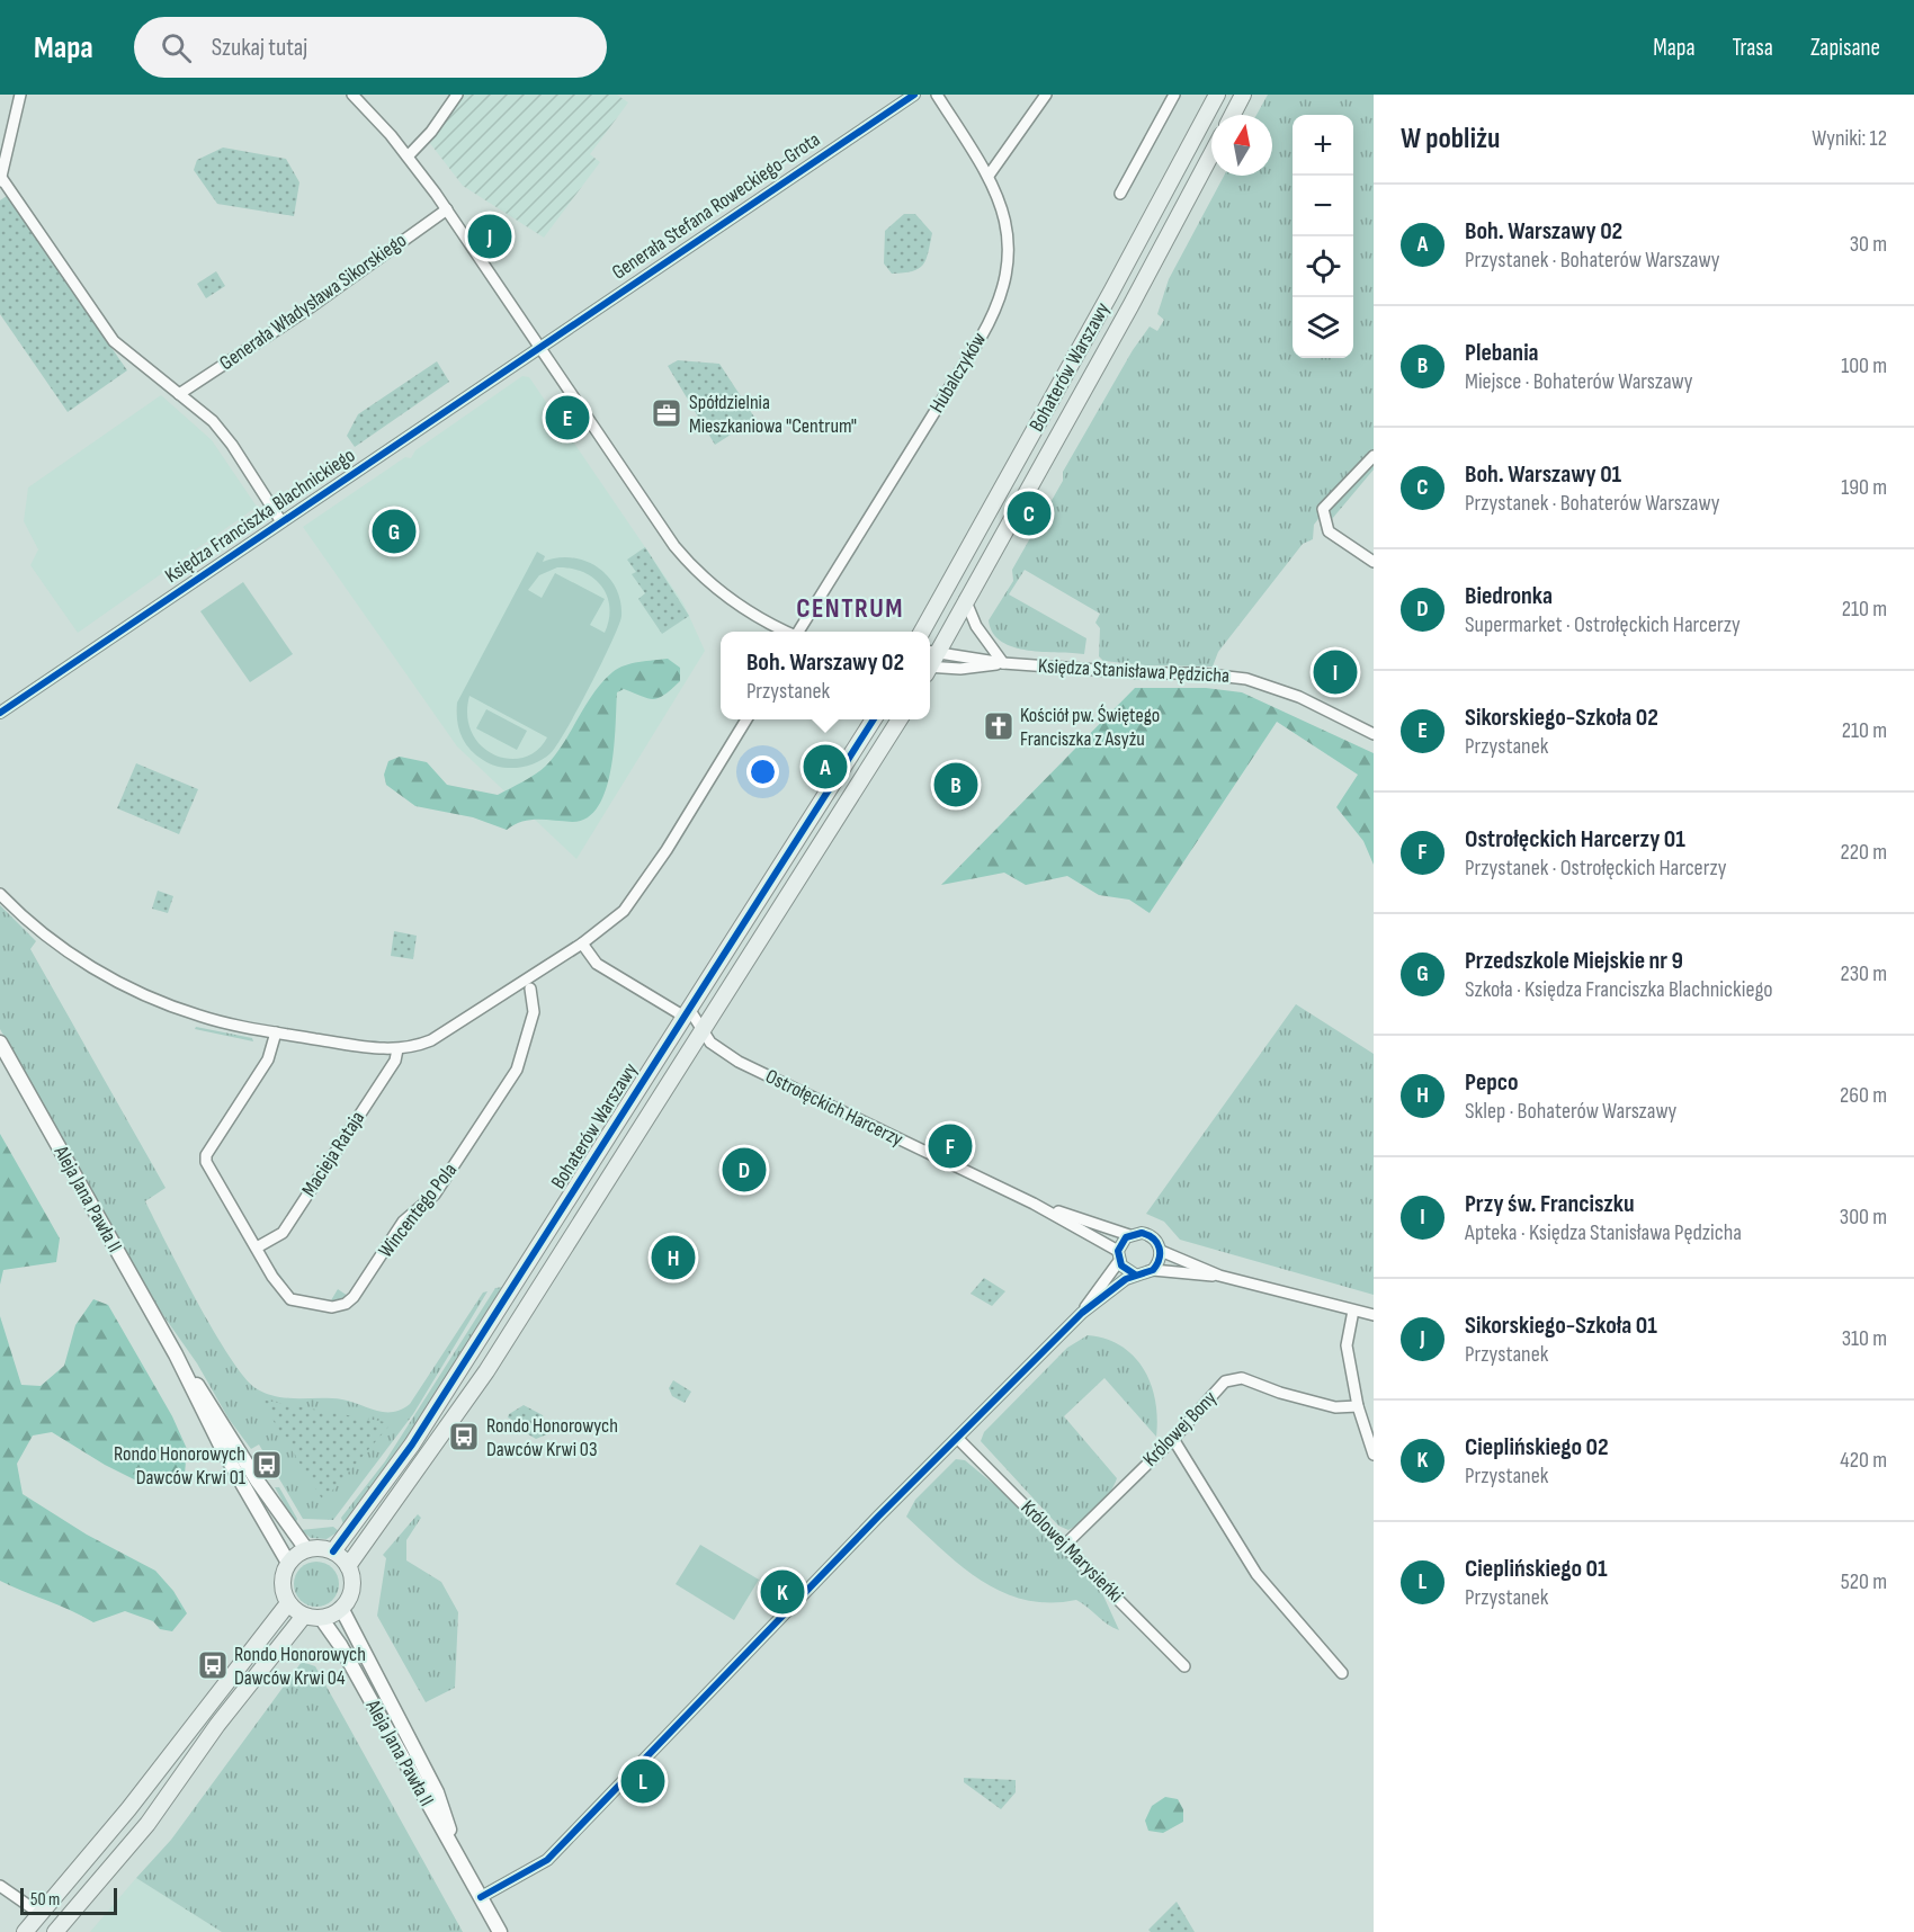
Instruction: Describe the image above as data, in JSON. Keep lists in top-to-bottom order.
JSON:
{
  "streets": {
    "main road": ["Bohaterów Warszawy"],
    "street": [
      "Generała Stefana Roweckiego-Grota",
      "Generała Władysława Sikorskiego",
      "Hubalczyków",
      "Księdza Franciszka Blachnickiego",
      "Księdza Stanisława Pędzicha",
      "Ostrołęckich Harcerzy",
      "Macieja Rataja",
      "Aleja Jana Pawła II",
      "Wincentego Pola",
      "Królowej Bony",
      "Królowej Marysieńki"
    ]
  },
  "crossings": [
    ["Generała Stefana Roweckiego-Grota", "Księdza Franciszka Blachnickiego"],
    ["Bohaterów Warszawy", "Księdza Stanisława Pędzicha"],
    ["Bohaterów Warszawy", "Ostrołęckich Harcerzy"],
    ["Bohaterów Warszawy", "Aleja Jana Pawła II"],
    ["Macieja Rataja", "Wincentego Pola"],
    ["Królowej Bony", "Królowej Marysieńki"]
  ],
  "districts": ["CENTRUM"],
  "places": {
    "office": ["Spółdzielnia Mieszkaniowa \"Centrum\""],
    "church": ["Kościół pw. Świętego Franciszka z Asyżu"],
    "bus stop": ["Rondo Honorowych Dawców Krwi 03", "Rondo Honorowych Dawców Krwi 01", "Rondo Honorowych Dawców Krwi 04"]
  },
  "scale_bar": "50 m",
  "north": "top",
  "page": {
    "header": "Mapa",
    "search": "Szukaj tutaj",
    "nav": ["Mapa", "Trasa", "Zapisane"],
    "heading": ["W pobliżu", "Wyniki: 12"],
    "map_buttons": ["+", "−"],
    "list": [
      {
        "mark": "A",
        "name": "Boh. Warszawy 02",
        "note": "Przystanek · Bohaterów Warszawy",
        "value": "30 m"
      },
      {
        "mark": "B",
        "name": "Plebania",
        "note": "Miejsce · Bohaterów Warszawy",
        "value": "100 m"
      },
      {
        "mark": "C",
        "name": "Boh. Warszawy 01",
        "note": "Przystanek · Bohaterów Warszawy",
        "value": "190 m"
      },
      {
        "mark": "D",
        "name": "Biedronka",
        "note": "Supermarket · Ostrołęckich Harcerzy",
        "value": "210 m"
      },
      {
        "mark": "E",
        "name": "Sikorskiego-Szkoła 02",
        "note": "Przystanek",
        "value": "210 m"
      },
      {
        "mark": "F",
        "name": "Ostrołęckich Harcerzy 01",
        "note": "Przystanek · Ostrołęckich Harcerzy",
        "value": "220 m"
      },
      {
        "mark": "G",
        "name": "Przedszkole Miejskie nr 9",
        "note": "Szkoła · Księdza Franciszka Blachnickiego",
        "value": "230 m"
      },
      {
        "mark": "H",
        "name": "Pepco",
        "note": "Sklep · Bohaterów Warszawy",
        "value": "260 m"
      },
      {
        "mark": "I",
        "name": "Przy św. Franciszku",
        "note": "Apteka · Księdza Stanisława Pędzicha",
        "value": "300 m"
      },
      {
        "mark": "J",
        "name": "Sikorskiego-Szkoła 01",
        "note": "Przystanek",
        "value": "310 m"
      },
      {
        "mark": "K",
        "name": "Cieplińskiego 02",
        "note": "Przystanek",
        "value": "420 m"
      },
      {
        "mark": "L",
        "name": "Cieplińskiego 01",
        "note": "Przystanek",
        "value": "520 m"
      }
    ],
    "pins": [
      "J",
      "E",
      "C",
      "G",
      "I",
      "A",
      "B",
      "F",
      "D",
      "H",
      "K",
      "L"
    ],
    "popup": ["Boh. Warszawy 02", "Przystanek"],
    "scale": "50 m"
  }
}
